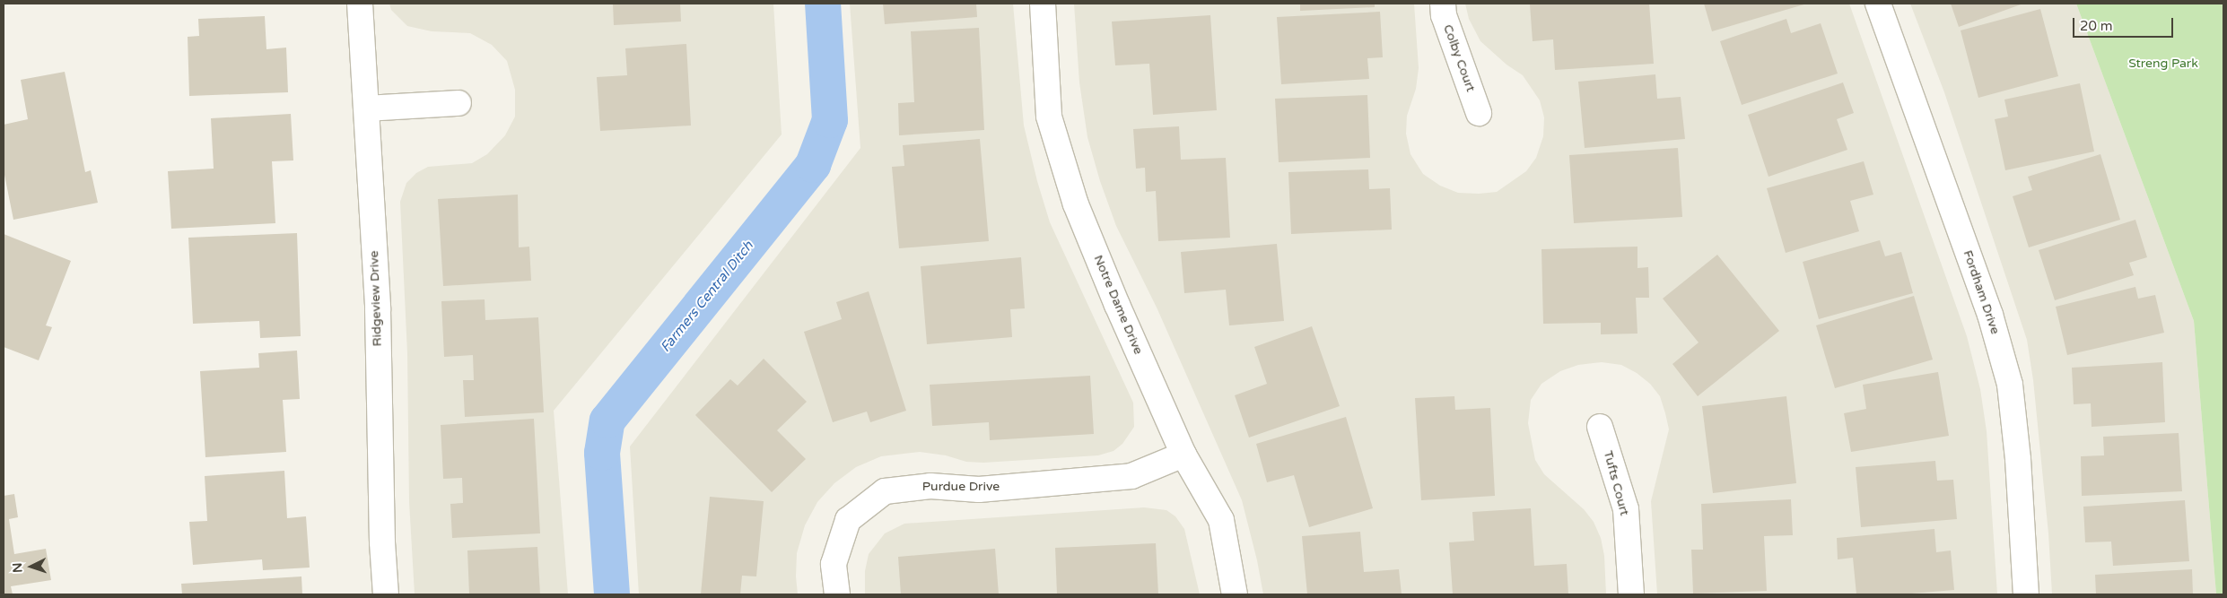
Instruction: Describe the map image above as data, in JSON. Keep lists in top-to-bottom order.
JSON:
{
  "streets": {
    "street": [
      "Colby Court",
      "Fordham Drive",
      "Ridgeview Drive",
      "Notre Dame Drive",
      "Tufts Court",
      "Purdue Drive"
    ]
  },
  "crossings": [
    ["Notre Dame Drive", "Purdue Drive"]
  ],
  "water": ["Farmers Central Ditch"],
  "parks": ["Streng Park"],
  "scale_bar": "20 m",
  "north": "left"
}
